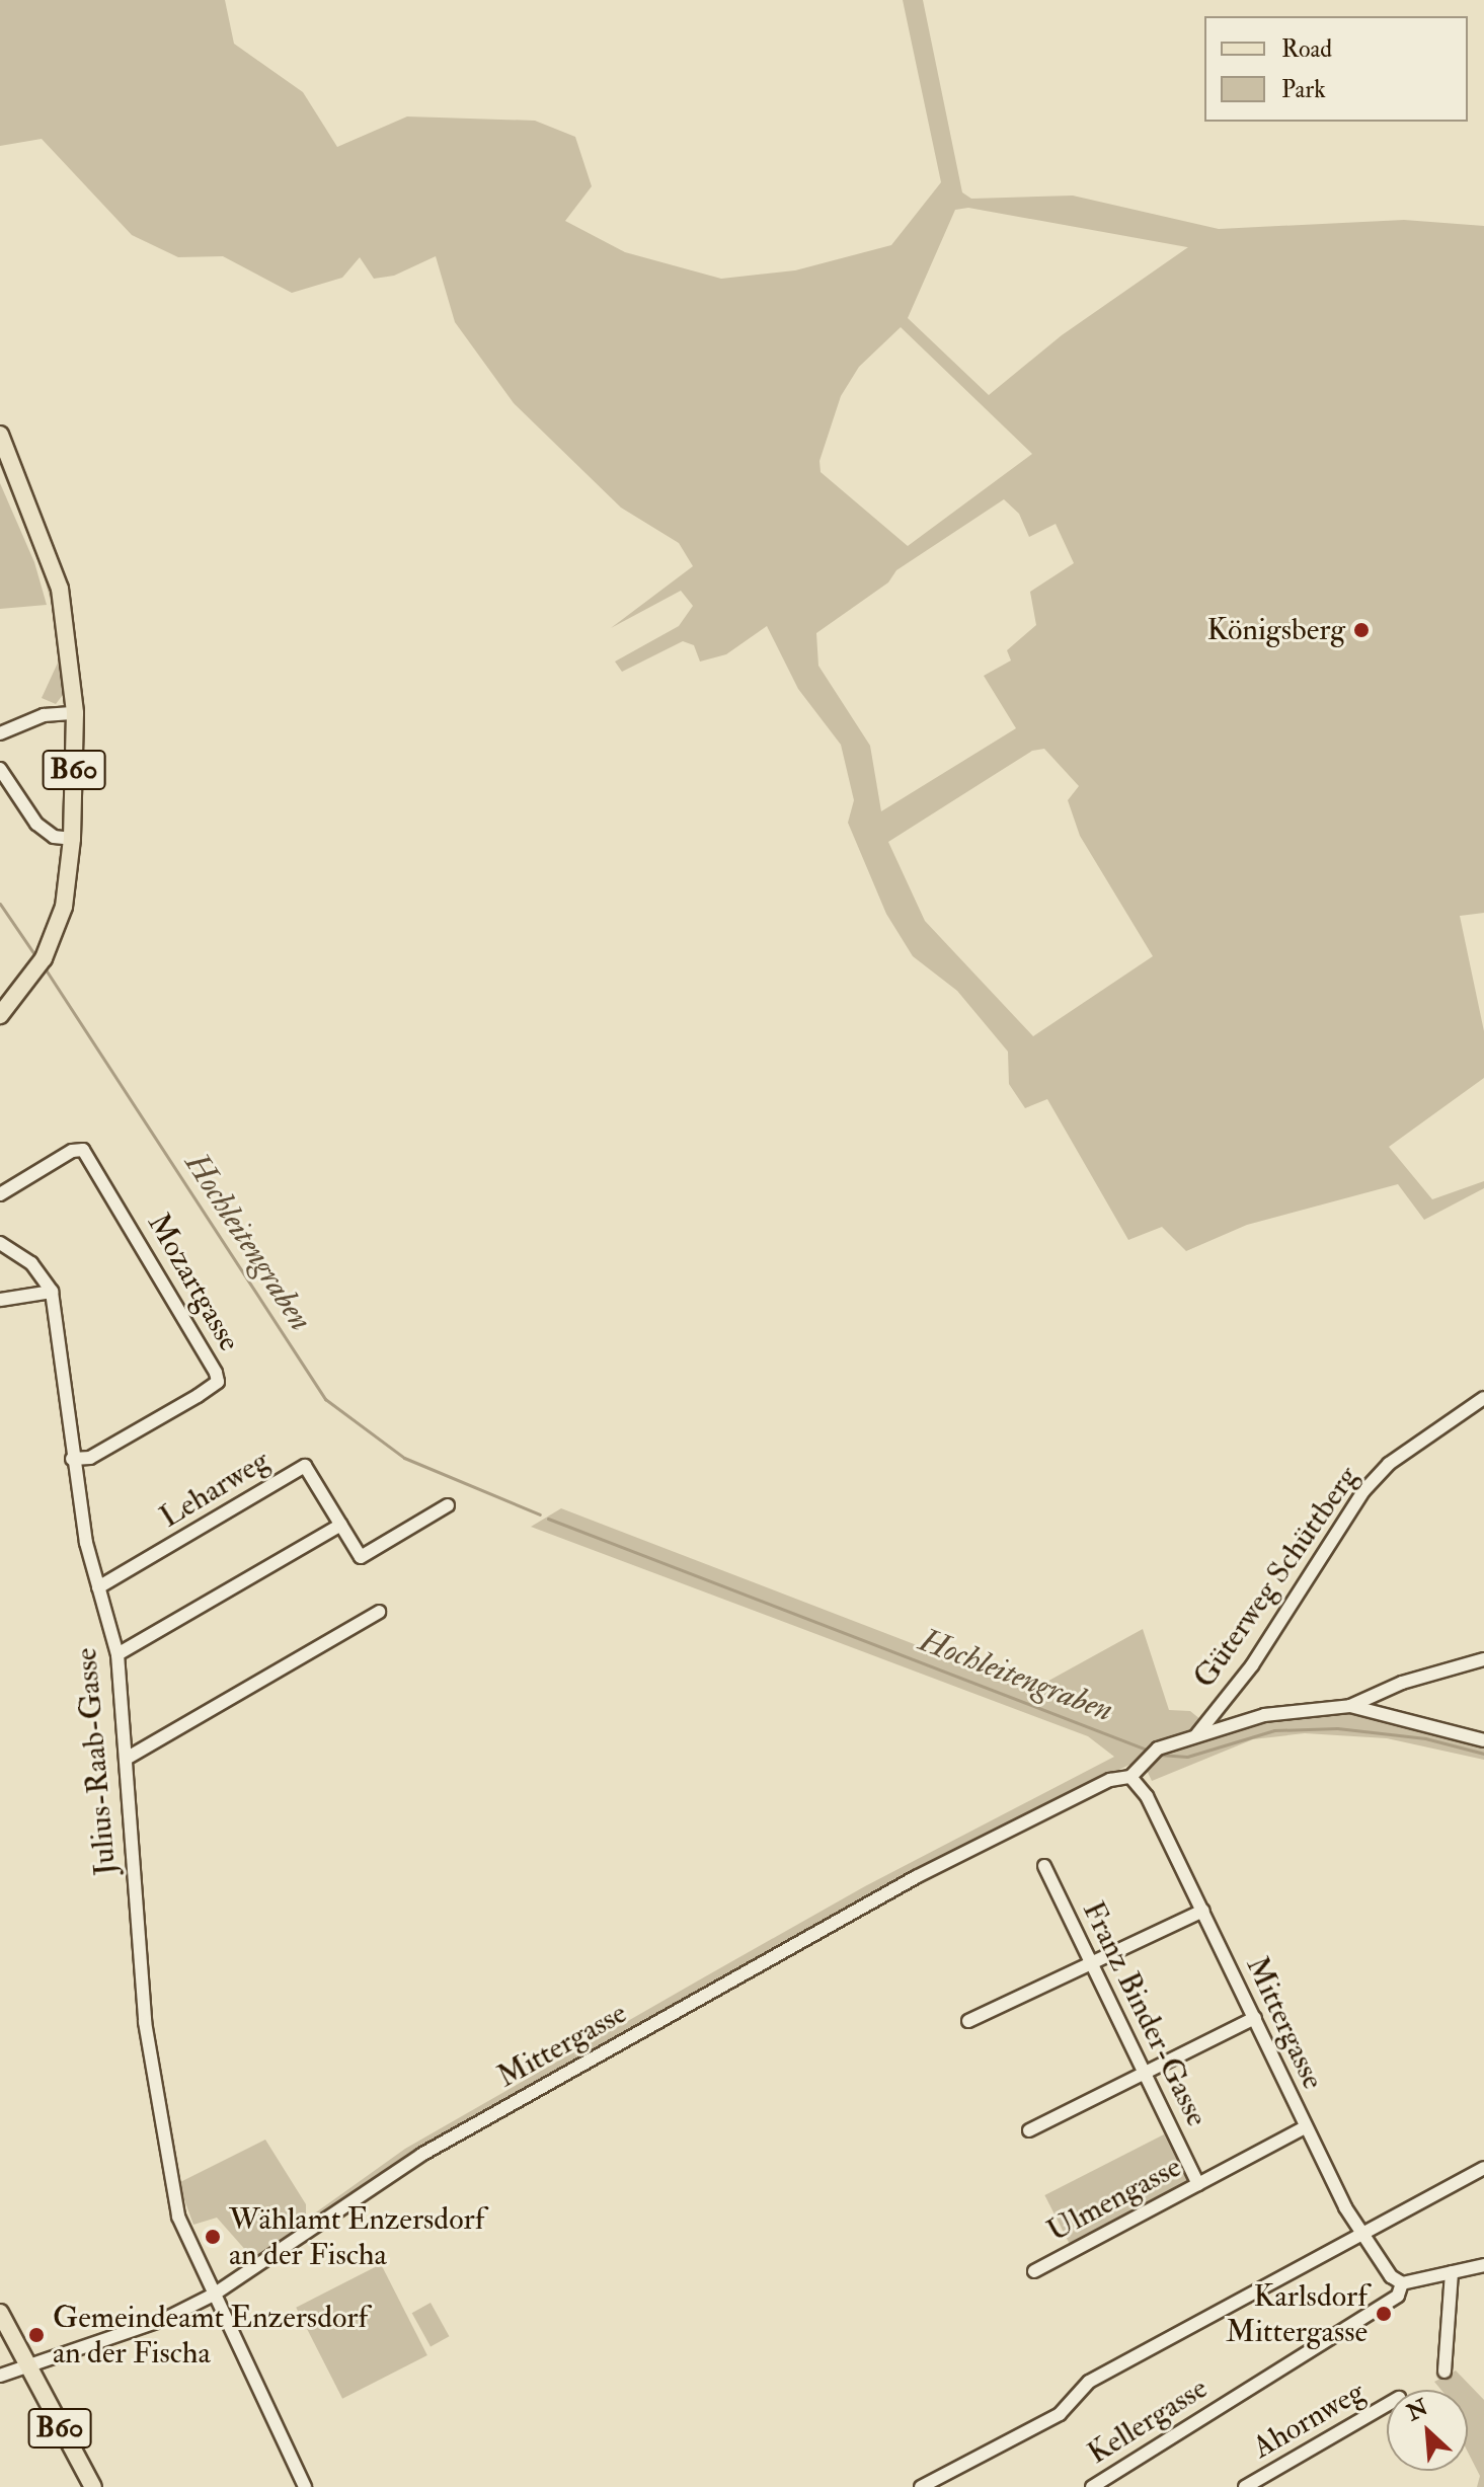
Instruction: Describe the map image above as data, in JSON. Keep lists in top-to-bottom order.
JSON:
{
  "streets": {
    "main road": ["B60"],
    "street": [
      "Mozartgasse",
      "Leharweg",
      "Güterweg Schüttberg",
      "Julius-Raab-Gasse",
      "Franz Binder-Gasse",
      "Mittergasse",
      "Ulmengasse",
      "Ahornweg",
      "Kellergasse"
    ]
  },
  "crossings": [
    ["B60", "Mittergasse"],
    ["Mozartgasse", "Julius-Raab-Gasse"],
    ["Leharweg", "Julius-Raab-Gasse"],
    ["Julius-Raab-Gasse", "Mittergasse"],
    ["Franz Binder-Gasse", "Ulmengasse"],
    ["Mittergasse", "Ulmengasse"],
    ["Mittergasse", "Kellergasse"]
  ],
  "water": ["Hochleitengraben"],
  "places": [
    "Königsberg",
    "Wählamt Enzersdorf an der Fischa",
    "Karlsdorf Mittergasse",
    "Gemeindeamt Enzersdorf an der Fischa"
  ],
  "legend": ["Road", "Park"],
  "north": "top left"
}
